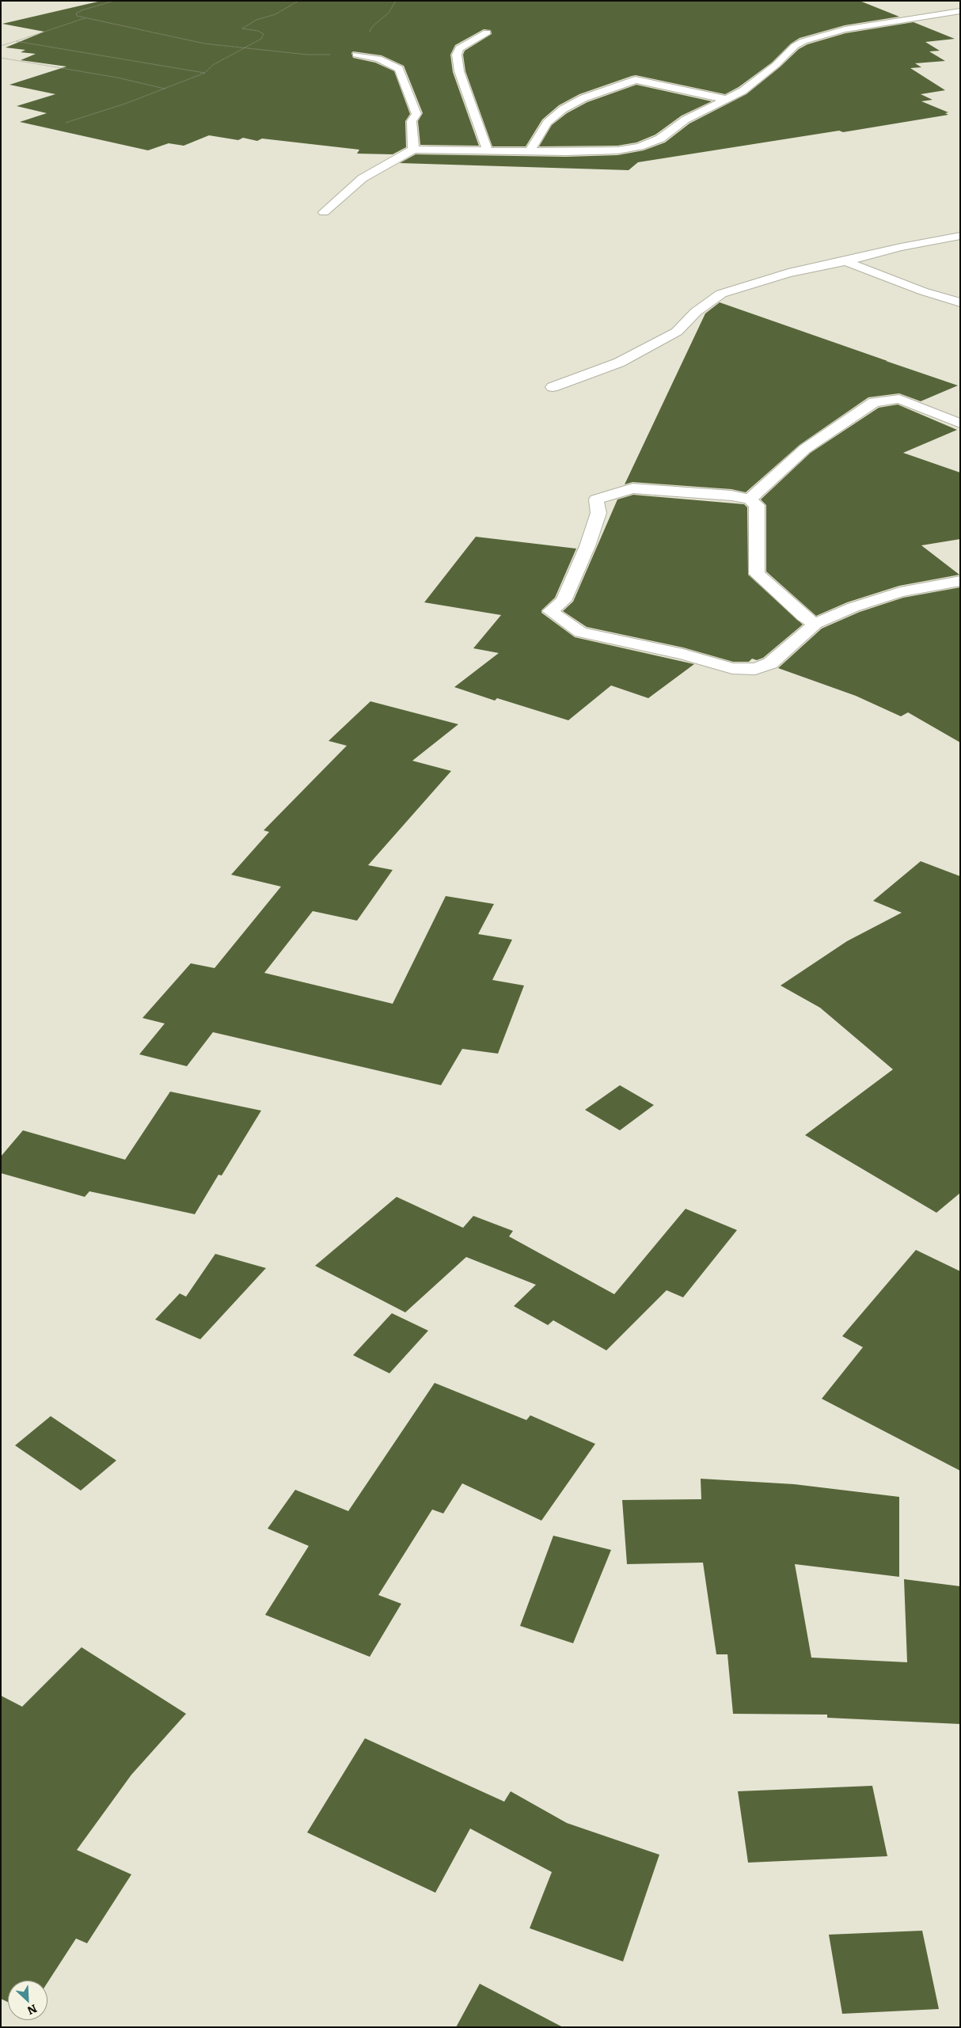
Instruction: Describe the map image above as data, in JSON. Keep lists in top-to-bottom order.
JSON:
{
  "north": "bottom right"
}
